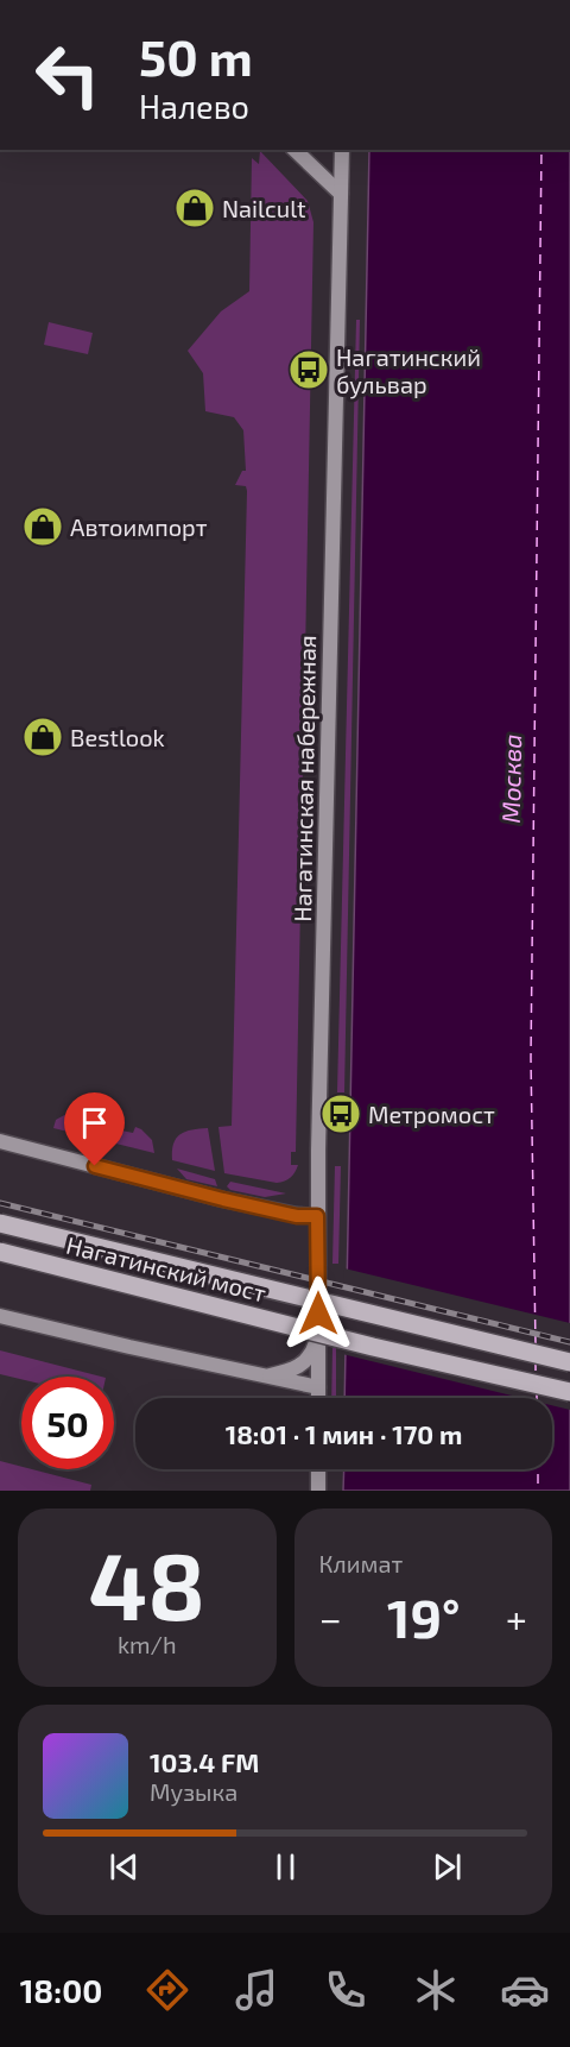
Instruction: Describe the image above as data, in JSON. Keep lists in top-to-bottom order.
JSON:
{
  "streets": {
    "main road": ["Нагатинская набережная", "Нагатинский мост"]
  },
  "water": ["Москва"],
  "places": {
    "shop": ["Nailcult", "Автоимпорт", "Bestlook"],
    "bus stop": ["Нагатинский бульвар", "Метромост"]
  },
  "page": {
    "turn": ["50 m", "Налево"],
    "limit": "50",
    "trip": "18:01 · 1 мин · 170 m",
    "tile": [
      ["48", "km/h"],
      "Климат"
    ],
    "heat": ["−", "19°", "+"],
    "song": ["103.4 FM", "Музыка"],
    "tabs": "18:00"
  }
}
